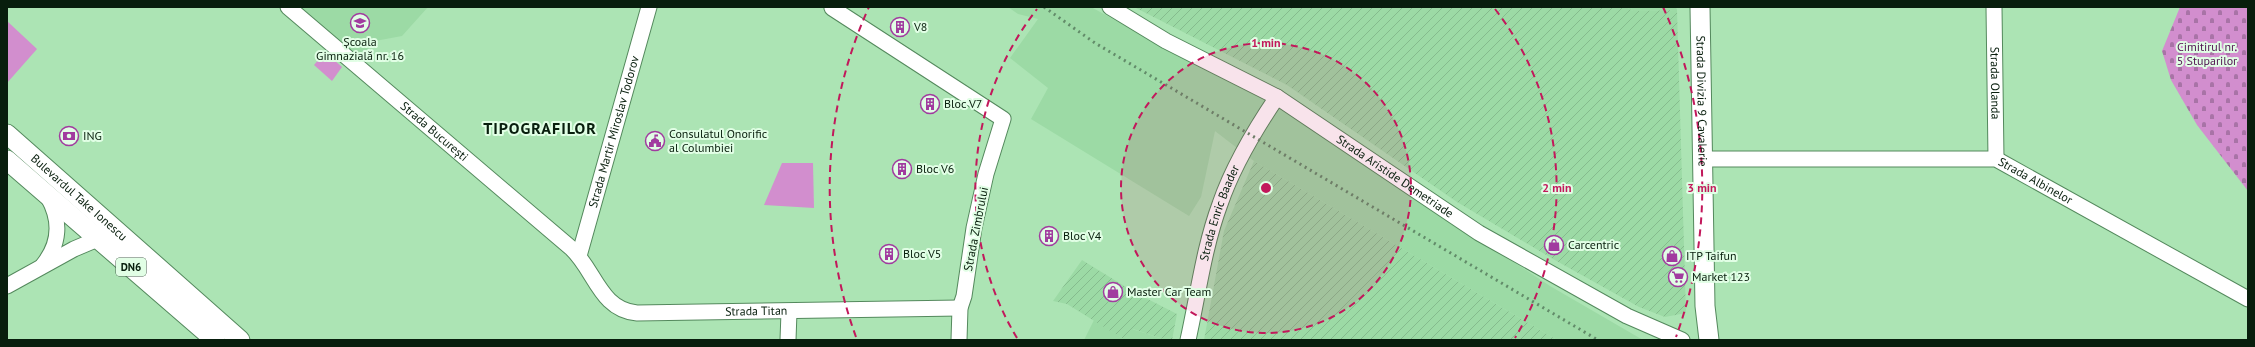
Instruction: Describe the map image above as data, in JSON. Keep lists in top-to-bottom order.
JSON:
{
  "streets": {
    "main road": ["Strada Divizia 9 Cavalerie", "Bulevardul Take Ionescu", "DN6"],
    "street": [
      "Strada Olanda",
      "Strada București",
      "Strada Martir Miroslav Todorov",
      "Strada Aristide Demetriade",
      "Strada Albinelor",
      "Strada Enric Baader",
      "Strada Zimbrului",
      "Strada Titan"
    ]
  },
  "crossings": [
    ["Strada Olanda", "Strada Albinelor"],
    ["Strada Divizia 9 Cavalerie", "Strada Albinelor"],
    ["Strada București", "Strada Martir Miroslav Todorov"],
    ["Strada București", "Strada Titan"],
    ["Strada Martir Miroslav Todorov", "Strada Titan"],
    ["Strada Aristide Demetriade", "Strada Enric Baader"],
    ["Strada Zimbrului", "Strada Titan"]
  ],
  "districts": ["TIPOGRAFILOR"],
  "parks": ["Cimitirul nr. 5 Stuparilor"],
  "places": {
    "school or university": ["Școala Gimnazială nr. 16"],
    "building": [
      "V8",
      "Bloc V7",
      "Bloc V6",
      "Bloc V4",
      "Bloc V5"
    ],
    "bank": ["ING"],
    "public building": ["Consulatul Onorific al Columbiei"],
    "shop": ["Carcentric", "ITP Taifun", "Master Car Team"],
    "supermarket": ["Market 123"]
  },
  "rings": ["1 min", "2 min", "3 min"]
}
